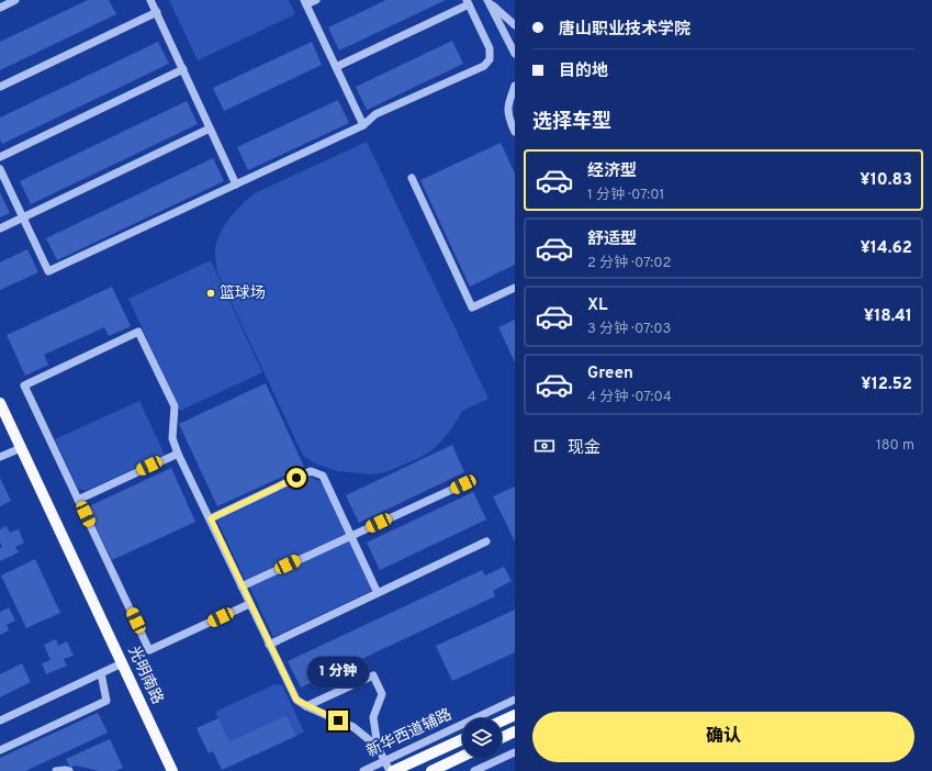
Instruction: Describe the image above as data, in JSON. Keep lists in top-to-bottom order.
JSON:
{
  "streets": {
    "main road": ["光明南路"],
    "street": ["新华西道辅路"]
  },
  "places": ["篮球场"],
  "page": {
    "banner": ["唐山职业技术学院", "目的地"],
    "heading": "选择车型",
    "list": [
      {
        "name": "经济型",
        "note": "1 分钟 · 07:01",
        "value": "¥10.83"
      },
      {
        "name": "舒适型",
        "note": "2 分钟 · 07:02",
        "value": "¥14.62"
      },
      {
        "name": "XL",
        "note": "3 分钟 · 07:03",
        "value": "¥18.41"
      },
      {
        "name": "Green",
        "note": "4 分钟 · 07:04",
        "value": "¥12.52"
      }
    ],
    "pay": ["现金", "180 m"],
    "bubble": "1 分钟",
    "buttons": "确认"
  }
}
